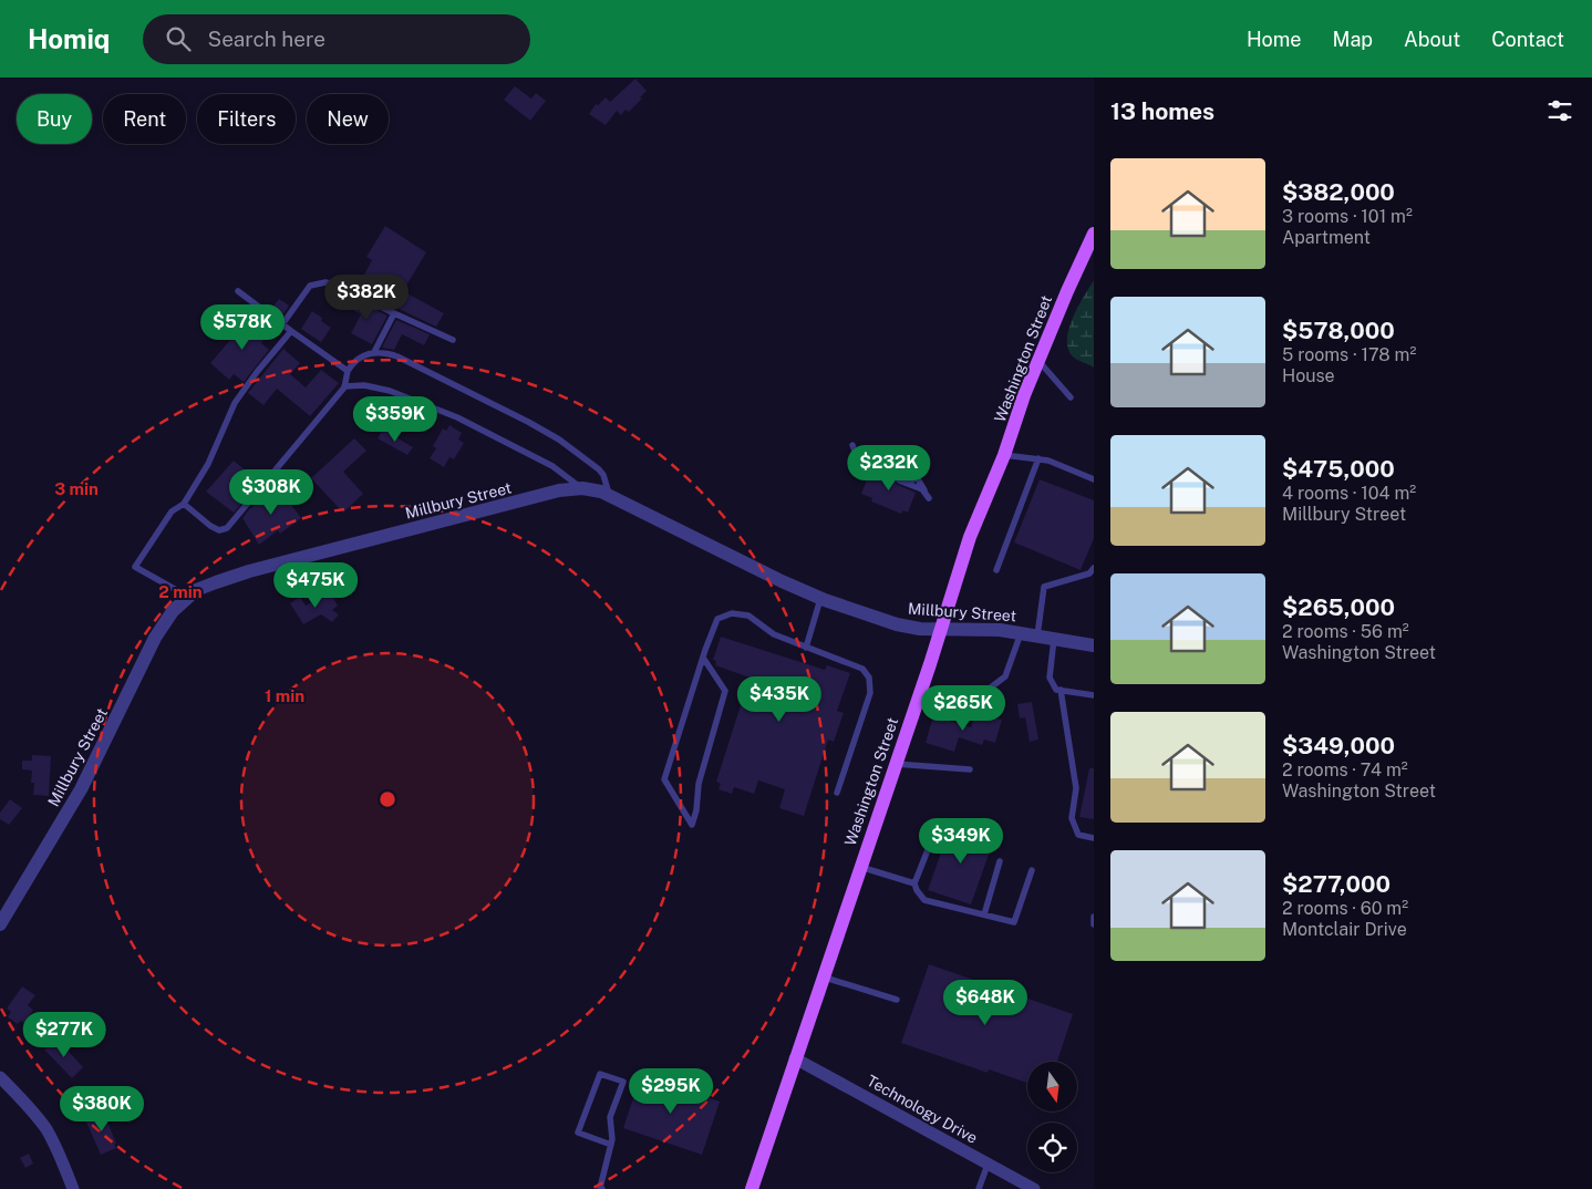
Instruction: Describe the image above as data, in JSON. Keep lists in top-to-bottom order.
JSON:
{
  "streets": {
    "main road": ["Washington Street"],
    "street": ["Millbury Street", "Technology Drive"]
  },
  "crossings": [
    ["Washington Street", "Millbury Street"],
    ["Washington Street", "Technology Drive"]
  ],
  "north": "bottom",
  "page": {
    "header": "Homiq",
    "search": "Search here",
    "nav": [
      "Home",
      "Map",
      "About",
      "Contact"
    ],
    "heading": "13 homes",
    "chip": [
      "Buy",
      "Rent",
      "Filters",
      "New"
    ],
    "list": [
      {
        "name": "$382,000",
        "note": "3 rooms · 101 m² · Apartment"
      },
      {
        "name": "$578,000",
        "note": "5 rooms · 178 m² · House"
      },
      {
        "name": "$475,000",
        "note": "4 rooms · 104 m² · Millbury Street"
      },
      {
        "name": "$265,000",
        "note": "2 rooms · 56 m² · Washington Street"
      },
      {
        "name": "$349,000",
        "note": "2 rooms · 74 m² · Washington Street"
      },
      {
        "name": "$277,000",
        "note": "2 rooms · 60 m² · Montclair Drive"
      }
    ],
    "price": [
      "$382K",
      "$578K",
      "$359K",
      "$232K",
      "$308K",
      "$475K",
      "$435K",
      "$265K",
      "$349K",
      "$648K",
      "$277K",
      "$295K",
      "$380K"
    ]
  },
  "rings": ["3 min", "2 min", "1 min"]
}
